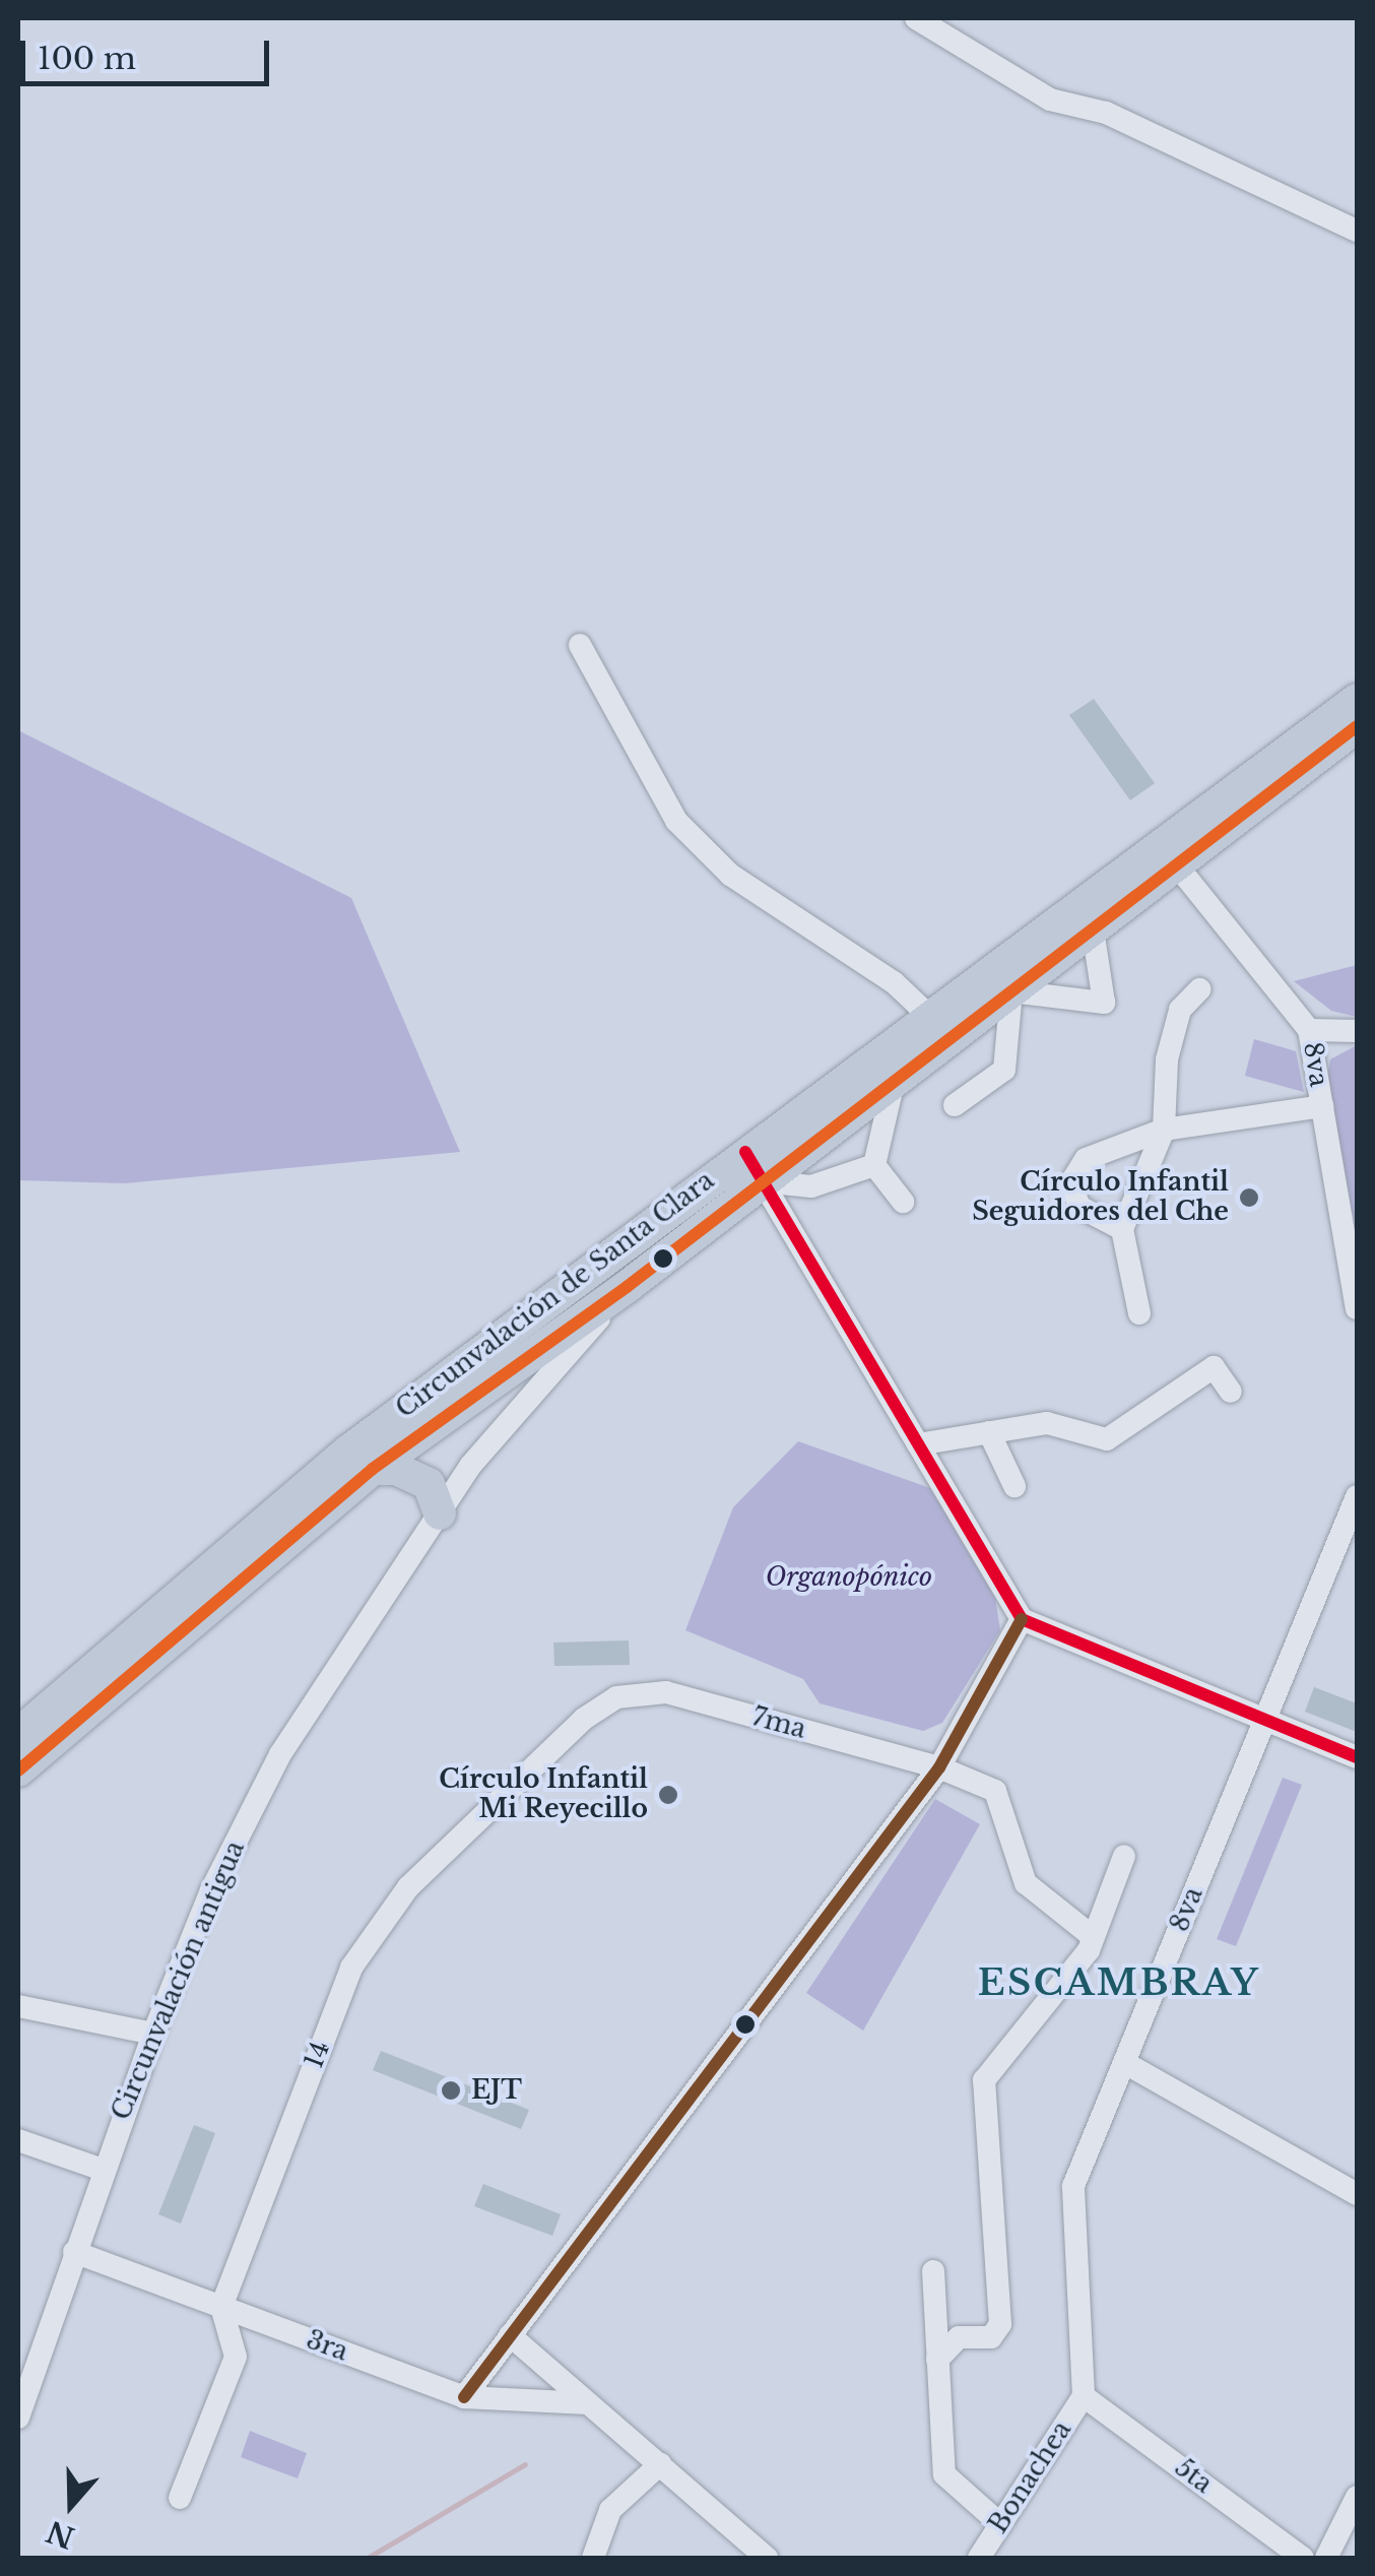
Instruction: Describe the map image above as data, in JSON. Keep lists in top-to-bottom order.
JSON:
{
  "streets": {
    "highway": ["Circunvalación de Santa Clara"],
    "street": [
      "8va",
      "7ma",
      "Circunvalación antigua",
      "14",
      "3ra",
      "5ta",
      "Bonachea"
    ]
  },
  "crossings": [
    ["8va", "Circunvalación de Santa Clara"],
    ["8va", "5ta"],
    ["8va", "Bonachea"],
    ["Circunvalación de Santa Clara", "Circunvalación antigua"],
    ["7ma", "14"],
    ["Circunvalación antigua", "3ra"],
    ["14", "3ra"],
    ["5ta", "Bonachea"]
  ],
  "districts": ["ESCAMBRAY"],
  "parks": ["Organopónico"],
  "places": ["Círculo Infantil Seguidores del Che", "Círculo Infantil Mi Reyecillo", "EJT"],
  "scale_bar": "100 m",
  "north": "bottom"
}
